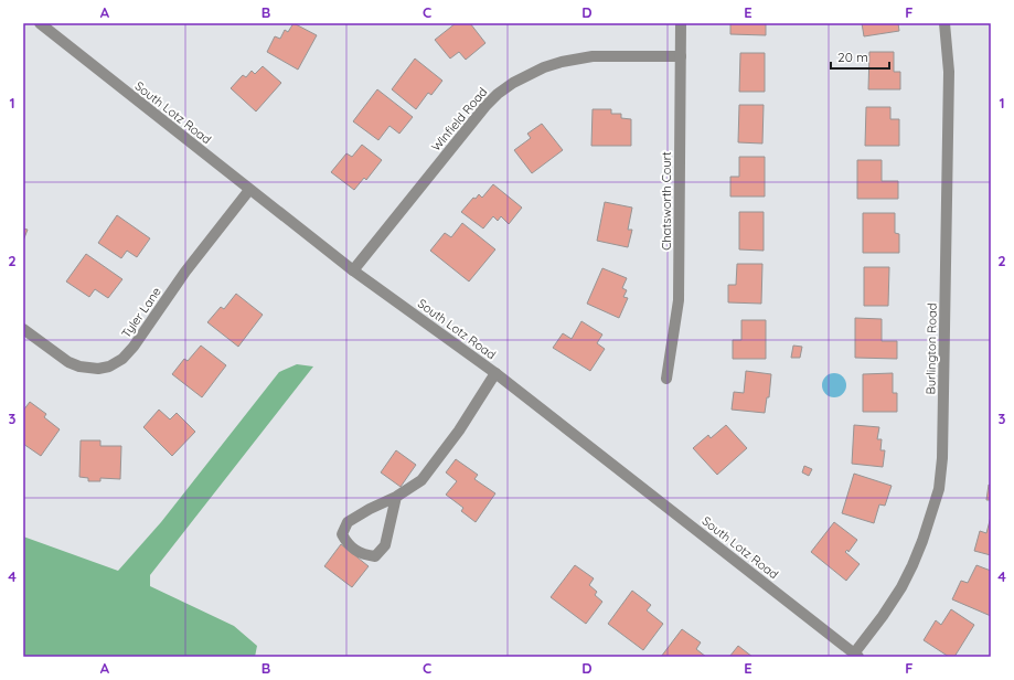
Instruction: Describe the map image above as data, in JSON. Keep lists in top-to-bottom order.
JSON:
{
  "streets": {
    "street": [
      "South Lotz Road",
      "Winfield Road",
      "Chatsworth Court",
      "Tyler Lane",
      "Burlington Road"
    ]
  },
  "crossings": [
    ["South Lotz Road", "Winfield Road"],
    ["South Lotz Road", "Tyler Lane"],
    ["South Lotz Road", "Burlington Road"],
    ["Winfield Road", "Chatsworth Court"]
  ],
  "scale_bar": "20 m",
  "grid": {
    "columns": [
      "A",
      "B",
      "C",
      "D",
      "E",
      "F"
    ],
    "rows": [
      "1",
      "2",
      "3",
      "4"
    ]
  }
}
